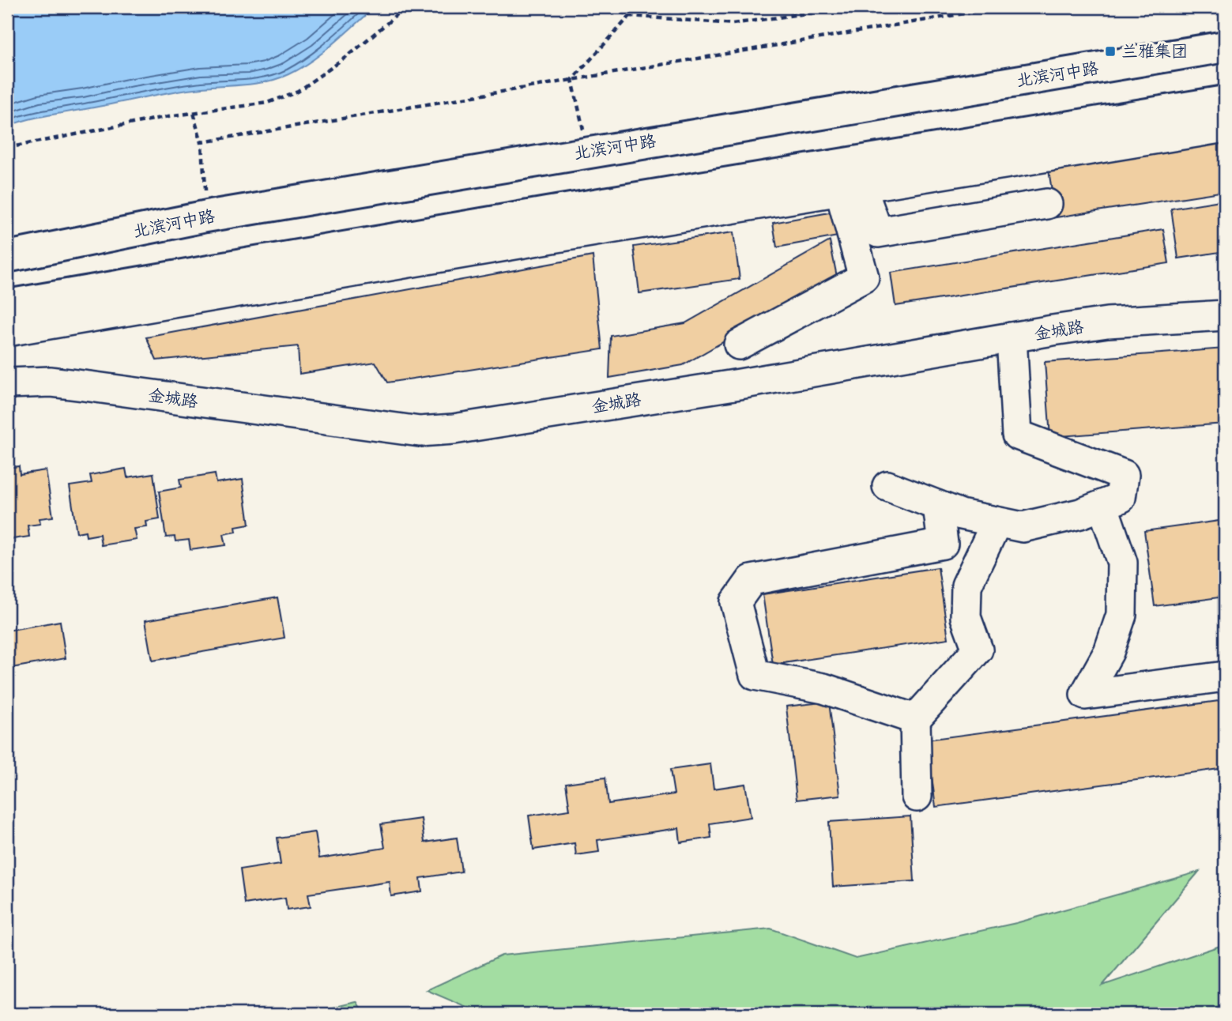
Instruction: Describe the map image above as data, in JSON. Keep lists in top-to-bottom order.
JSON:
{
  "streets": {
    "main road": ["北滨河中路"],
    "street": ["金城路"]
  },
  "places": {
    "transit": ["兰雅集团"]
  }
}
